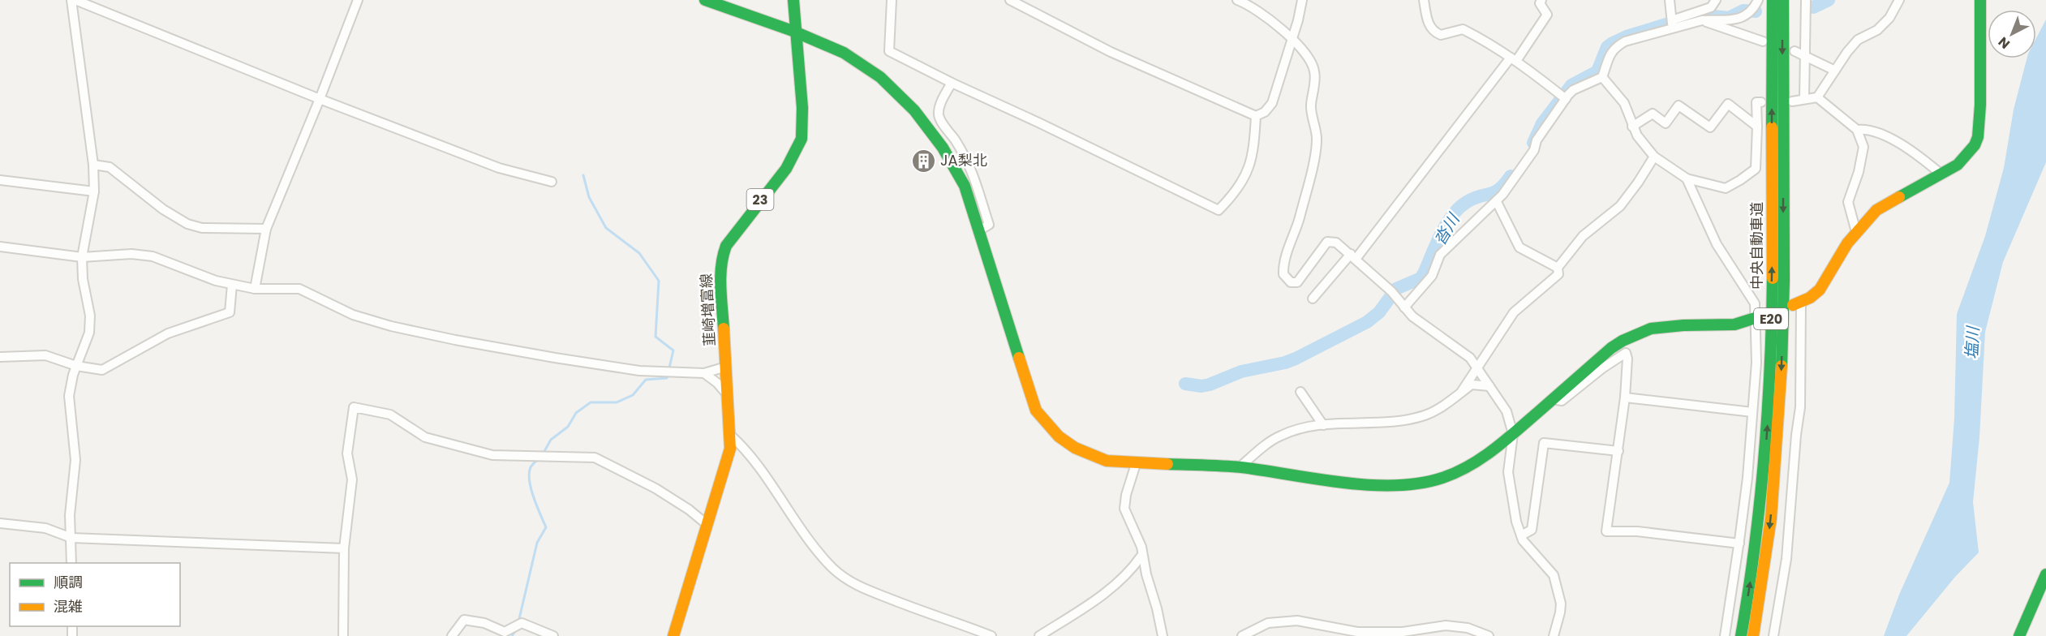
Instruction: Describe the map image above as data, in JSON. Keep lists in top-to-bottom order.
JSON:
{
  "streets": {
    "main road": [
      "23",
      "中央自動車道",
      "韮崎増富線",
      "E20"
    ]
  },
  "water": ["沓川", "塩川"],
  "places": {
    "building": ["JA梨北"]
  },
  "legend": ["順調", "混雑"],
  "north": "bottom left"
}
